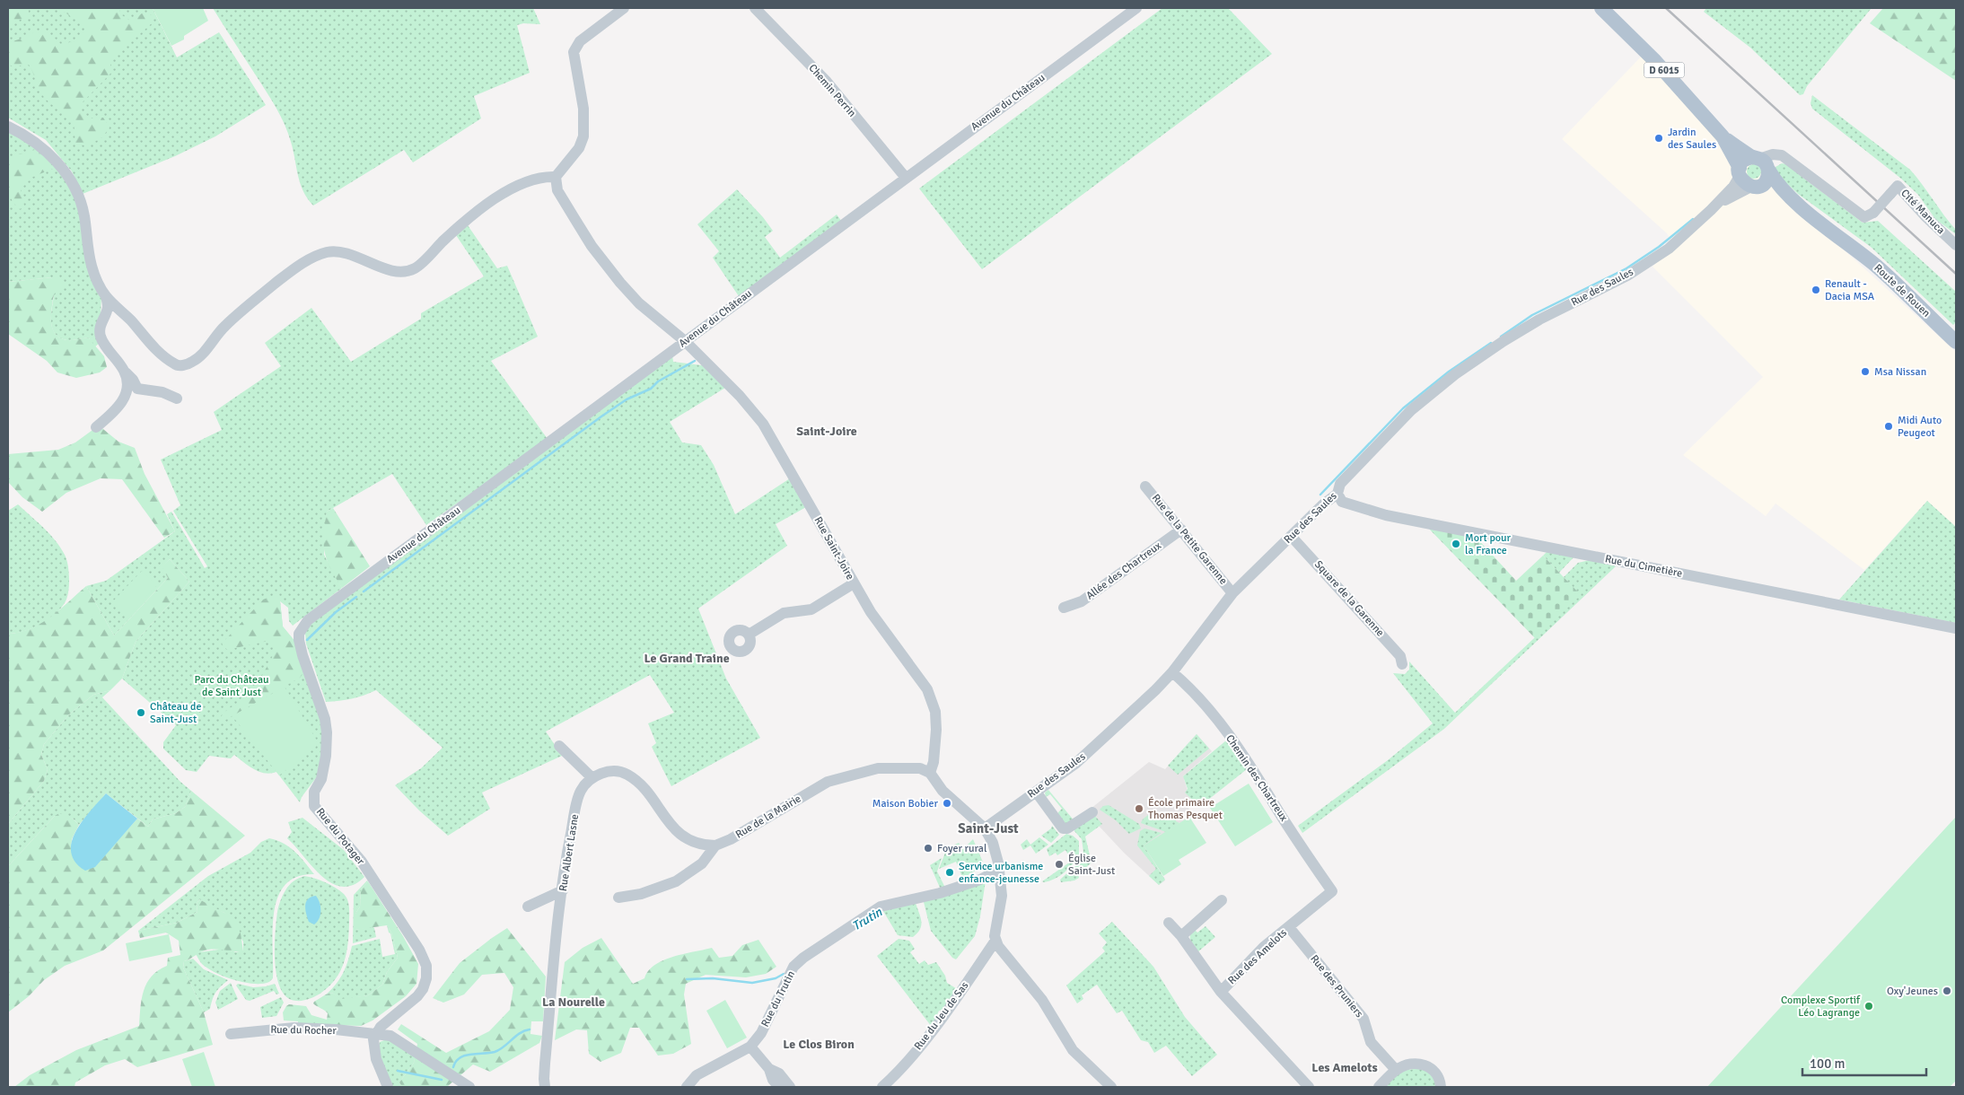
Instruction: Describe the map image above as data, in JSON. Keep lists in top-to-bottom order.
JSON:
{
  "streets": {
    "main road": ["D 6015", "Route de Rouen"],
    "street": [
      "Chemin Perrin",
      "Avenue du Château",
      "Cité Manuca",
      "Rue des Saules",
      "Rue de la Petite Garenne",
      "Rue Saint-Joire",
      "Rue du Cimetière",
      "Allée des Chartreux",
      "Square de la Garenne",
      "Chemin des Chartreux",
      "Rue de la Mairie",
      "Rue du Potager",
      "Rue Albert Lasne",
      "Rue des Amelots",
      "Rue des Pruniers",
      "Rue du Trutin",
      "Rue du Jeu de Sas",
      "Rue du Rocher"
    ]
  },
  "crossings": [
    ["Chemin Perrin", "Avenue du Château"],
    ["Avenue du Château", "Rue Saint-Joire"],
    ["Avenue du Château", "Rue du Potager"],
    ["Cité Manuca", "Rue des Saules"],
    ["Cité Manuca", "Route de Rouen"],
    ["Rue des Saules", "Route de Rouen"],
    ["Rue des Saules", "Rue de la Petite Garenne"],
    ["Rue des Saules", "Rue du Cimetière"],
    ["Rue des Saules", "Square de la Garenne"],
    ["Rue des Saules", "Chemin des Chartreux"],
    ["Rue de la Petite Garenne", "Allée des Chartreux"],
    ["Rue Saint-Joire", "Rue de la Mairie"],
    ["Chemin des Chartreux", "Rue des Amelots"],
    ["Rue du Potager", "Rue du Rocher"],
    ["Rue des Amelots", "Rue des Pruniers"]
  ],
  "districts": [
    "Saint-Joire",
    "Le Grand Traine",
    "Saint-Just",
    "La Nourelle",
    "Le Clos Biron",
    "Les Amelots"
  ],
  "water": ["Trutin"],
  "parks": ["Parc du Château de Saint Just"],
  "places": [
    "Jardin des Saules",
    "Renault - Dacia MSA",
    "Msa Nissan",
    "Midi Auto Peugeot",
    "Mort pour la France",
    "Château de Saint-Just",
    "Maison Bobier",
    "École primaire Thomas Pesquet",
    "Foyer rural",
    "Église Saint-Just",
    "Service urbanisme enfance-jeunesse",
    "Oxy'Jeunes",
    "Complexe Sportif Léo Lagrange"
  ],
  "scale_bar": "100 m"
}
